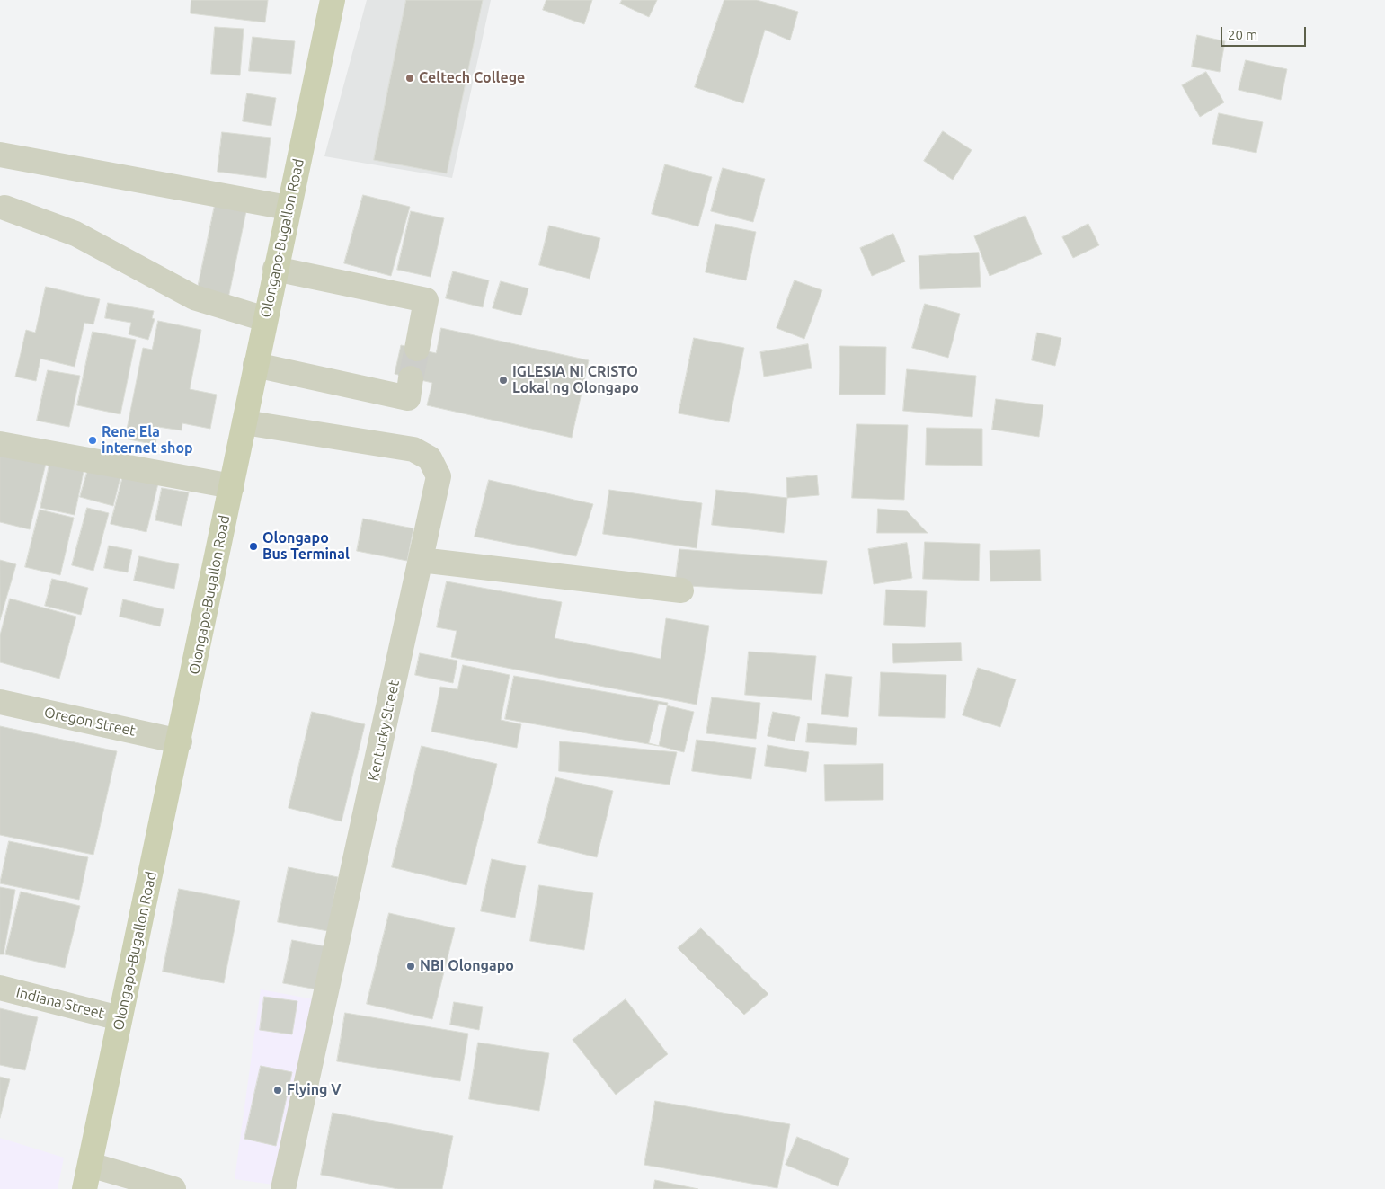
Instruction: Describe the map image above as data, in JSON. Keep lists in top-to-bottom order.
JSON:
{
  "streets": {
    "main road": ["Olongapo-Bugallon Road"],
    "street": ["Oregon Street", "Kentucky Street", "Indiana Street"]
  },
  "crossings": [
    ["Olongapo-Bugallon Road", "Oregon Street"],
    ["Olongapo-Bugallon Road", "Kentucky Street"],
    ["Olongapo-Bugallon Road", "Indiana Street"]
  ],
  "places": [
    "Celtech College",
    "IGLESIA NI CRISTO Lokal ng Olongapo",
    "Rene Ela internet shop",
    "Olongapo Bus Terminal",
    "NBI Olongapo",
    "Flying V"
  ],
  "scale_bar": "20 m"
}
